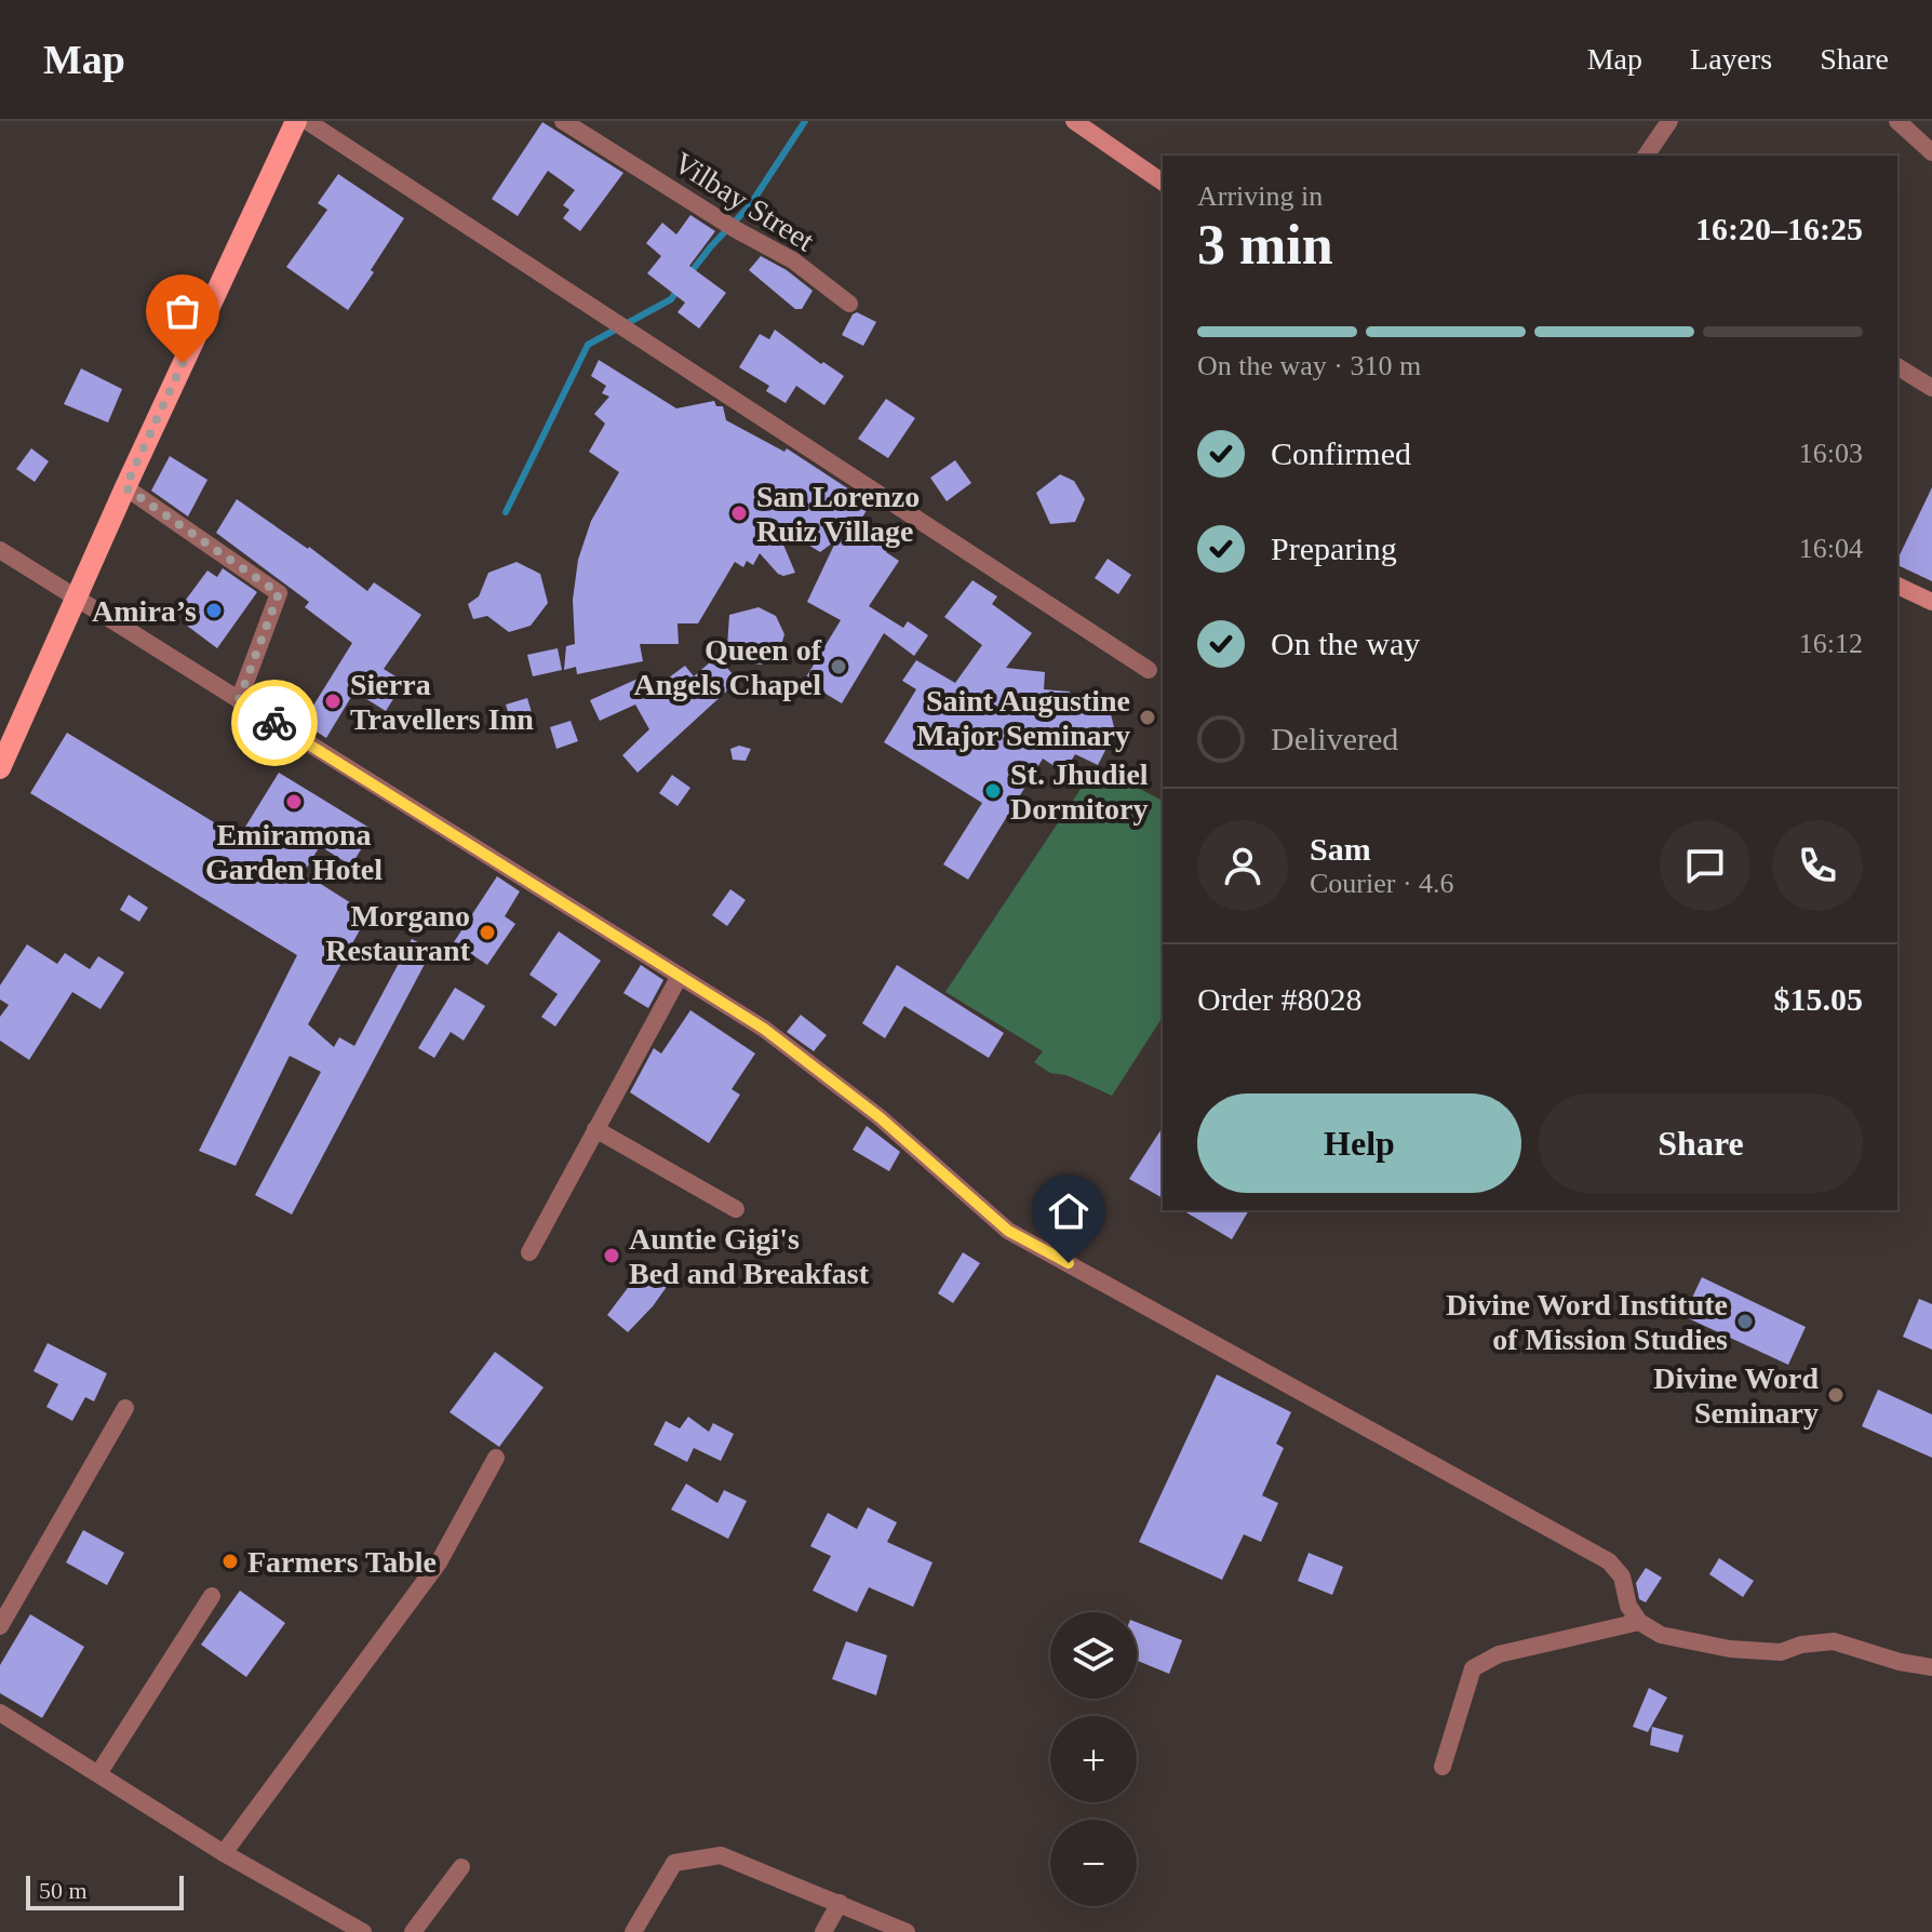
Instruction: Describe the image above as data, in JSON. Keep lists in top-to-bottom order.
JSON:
{
  "streets": {
    "street": ["Vilbay Street"]
  },
  "places": [
    "San Lorenzo Ruiz Village",
    "Amira’s",
    "Queen of Angels Chapel",
    "Sierra Travellers Inn",
    "Saint Augustine Major Seminary",
    "St. Jhudiel Dormitory",
    "Emiramona Garden Hotel",
    "Morgano Restaurant",
    "Auntie Gigi's Bed and Breakfast",
    "Divine Word Institute of Mission Studies",
    "Divine Word Seminary",
    "Farmers Table"
  ],
  "scale_bar": "50 m",
  "page": {
    "header": "Map",
    "nav": ["Map", "Layers", "Share"],
    "heading": ["3 min", "Arriving in", "16:20–16:25"],
    "panel": [
      "Sam",
      "Courier · 4.6",
      "Order #8028",
      "$15.05"
    ],
    "bar": "On the way · 310 m",
    "list": [
      ["Confirmed", "16:03"],
      ["Preparing", "16:04"],
      ["On the way", "16:12"],
      "Delivered"
    ],
    "buttons": ["Help", "Share"],
    "map_buttons": ["+", "−"],
    "scale": "50 m"
  }
}
